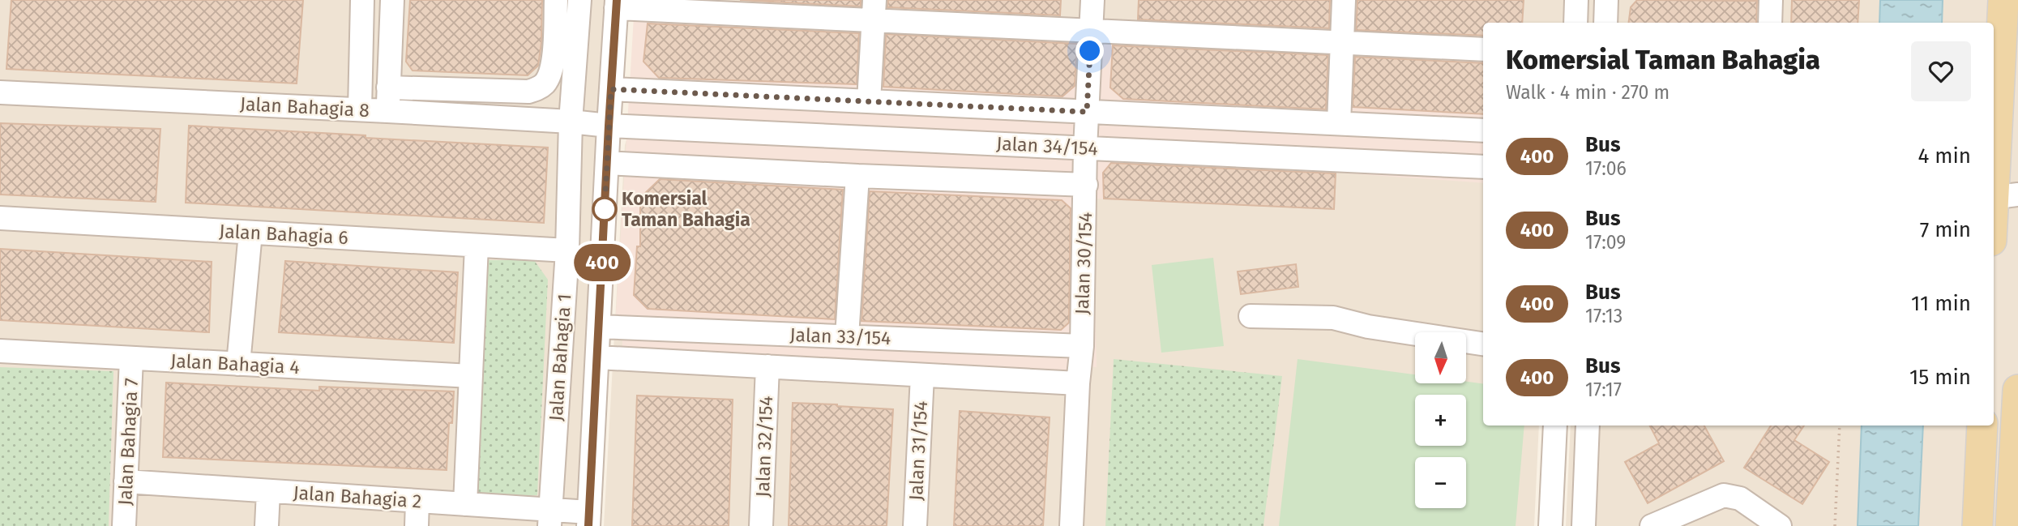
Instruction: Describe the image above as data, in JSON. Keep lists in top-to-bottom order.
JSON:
{
  "streets": {
    "street": [
      "Jalan Bahagia 8",
      "Jalan 34/154",
      "Jalan Bahagia 6",
      "Jalan 30/154",
      "Jalan 33/154",
      "Jalan Bahagia 1",
      "Jalan Bahagia 4",
      "Jalan Bahagia 7",
      "Jalan 32/154",
      "Jalan 31/154",
      "Jalan Bahagia 2"
    ]
  },
  "crossings": [
    ["Jalan Bahagia 8", "Jalan 34/154"],
    ["Jalan Bahagia 8", "Jalan Bahagia 1"],
    ["Jalan 34/154", "Jalan 30/154"],
    ["Jalan Bahagia 6", "Jalan Bahagia 1"],
    ["Jalan 30/154", "Jalan 33/154"],
    ["Jalan 33/154", "Jalan 32/154"],
    ["Jalan 33/154", "Jalan 31/154"],
    ["Jalan Bahagia 1", "Jalan Bahagia 2"],
    ["Jalan Bahagia 4", "Jalan Bahagia 7"],
    ["Jalan Bahagia 7", "Jalan Bahagia 2"]
  ],
  "places": ["Komersial Taman Bahagia"],
  "lines": ["bus line 400"],
  "north": "bottom",
  "page": {
    "on_map": "400",
    "heading": ["Komersial Taman Bahagia", "Walk · 4 min · 270 m"],
    "list": [
      {
        "mark": "400",
        "name": "Bus",
        "note": "17:06",
        "value": "4 min"
      },
      {
        "mark": "400",
        "name": "Bus",
        "note": "17:09",
        "value": "7 min"
      },
      {
        "mark": "400",
        "name": "Bus",
        "note": "17:13",
        "value": "11 min"
      },
      {
        "mark": "400",
        "name": "Bus",
        "note": "17:17",
        "value": "15 min"
      }
    ],
    "map_buttons": ["+", "−"]
  }
}
